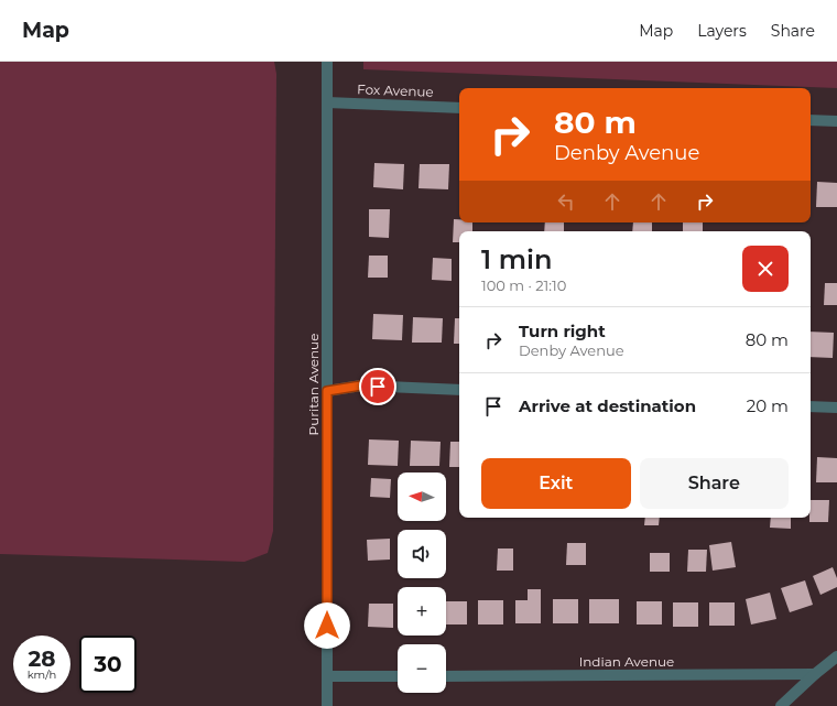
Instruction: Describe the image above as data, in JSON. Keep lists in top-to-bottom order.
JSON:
{
  "streets": {
    "street": ["Fox Avenue", "Puritan Avenue", "Indian Avenue"]
  },
  "crossings": [
    ["Fox Avenue", "Puritan Avenue"]
  ],
  "north": "left",
  "page": {
    "header": "Map",
    "nav": ["Map", "Layers", "Share"],
    "turn": ["80 m", "Denby Avenue"],
    "heading": ["1 min", "100 m · 21:10"],
    "list": [
      {
        "name": "Turn right",
        "note": "Denby Avenue",
        "value": "80 m"
      },
      {
        "name": "Arrive at destination",
        "value": "20 m"
      }
    ],
    "buttons": ["Exit", "Share"],
    "map_buttons": ["+", "−"],
    "speed": "28 km/h",
    "limit": "30"
  }
}
